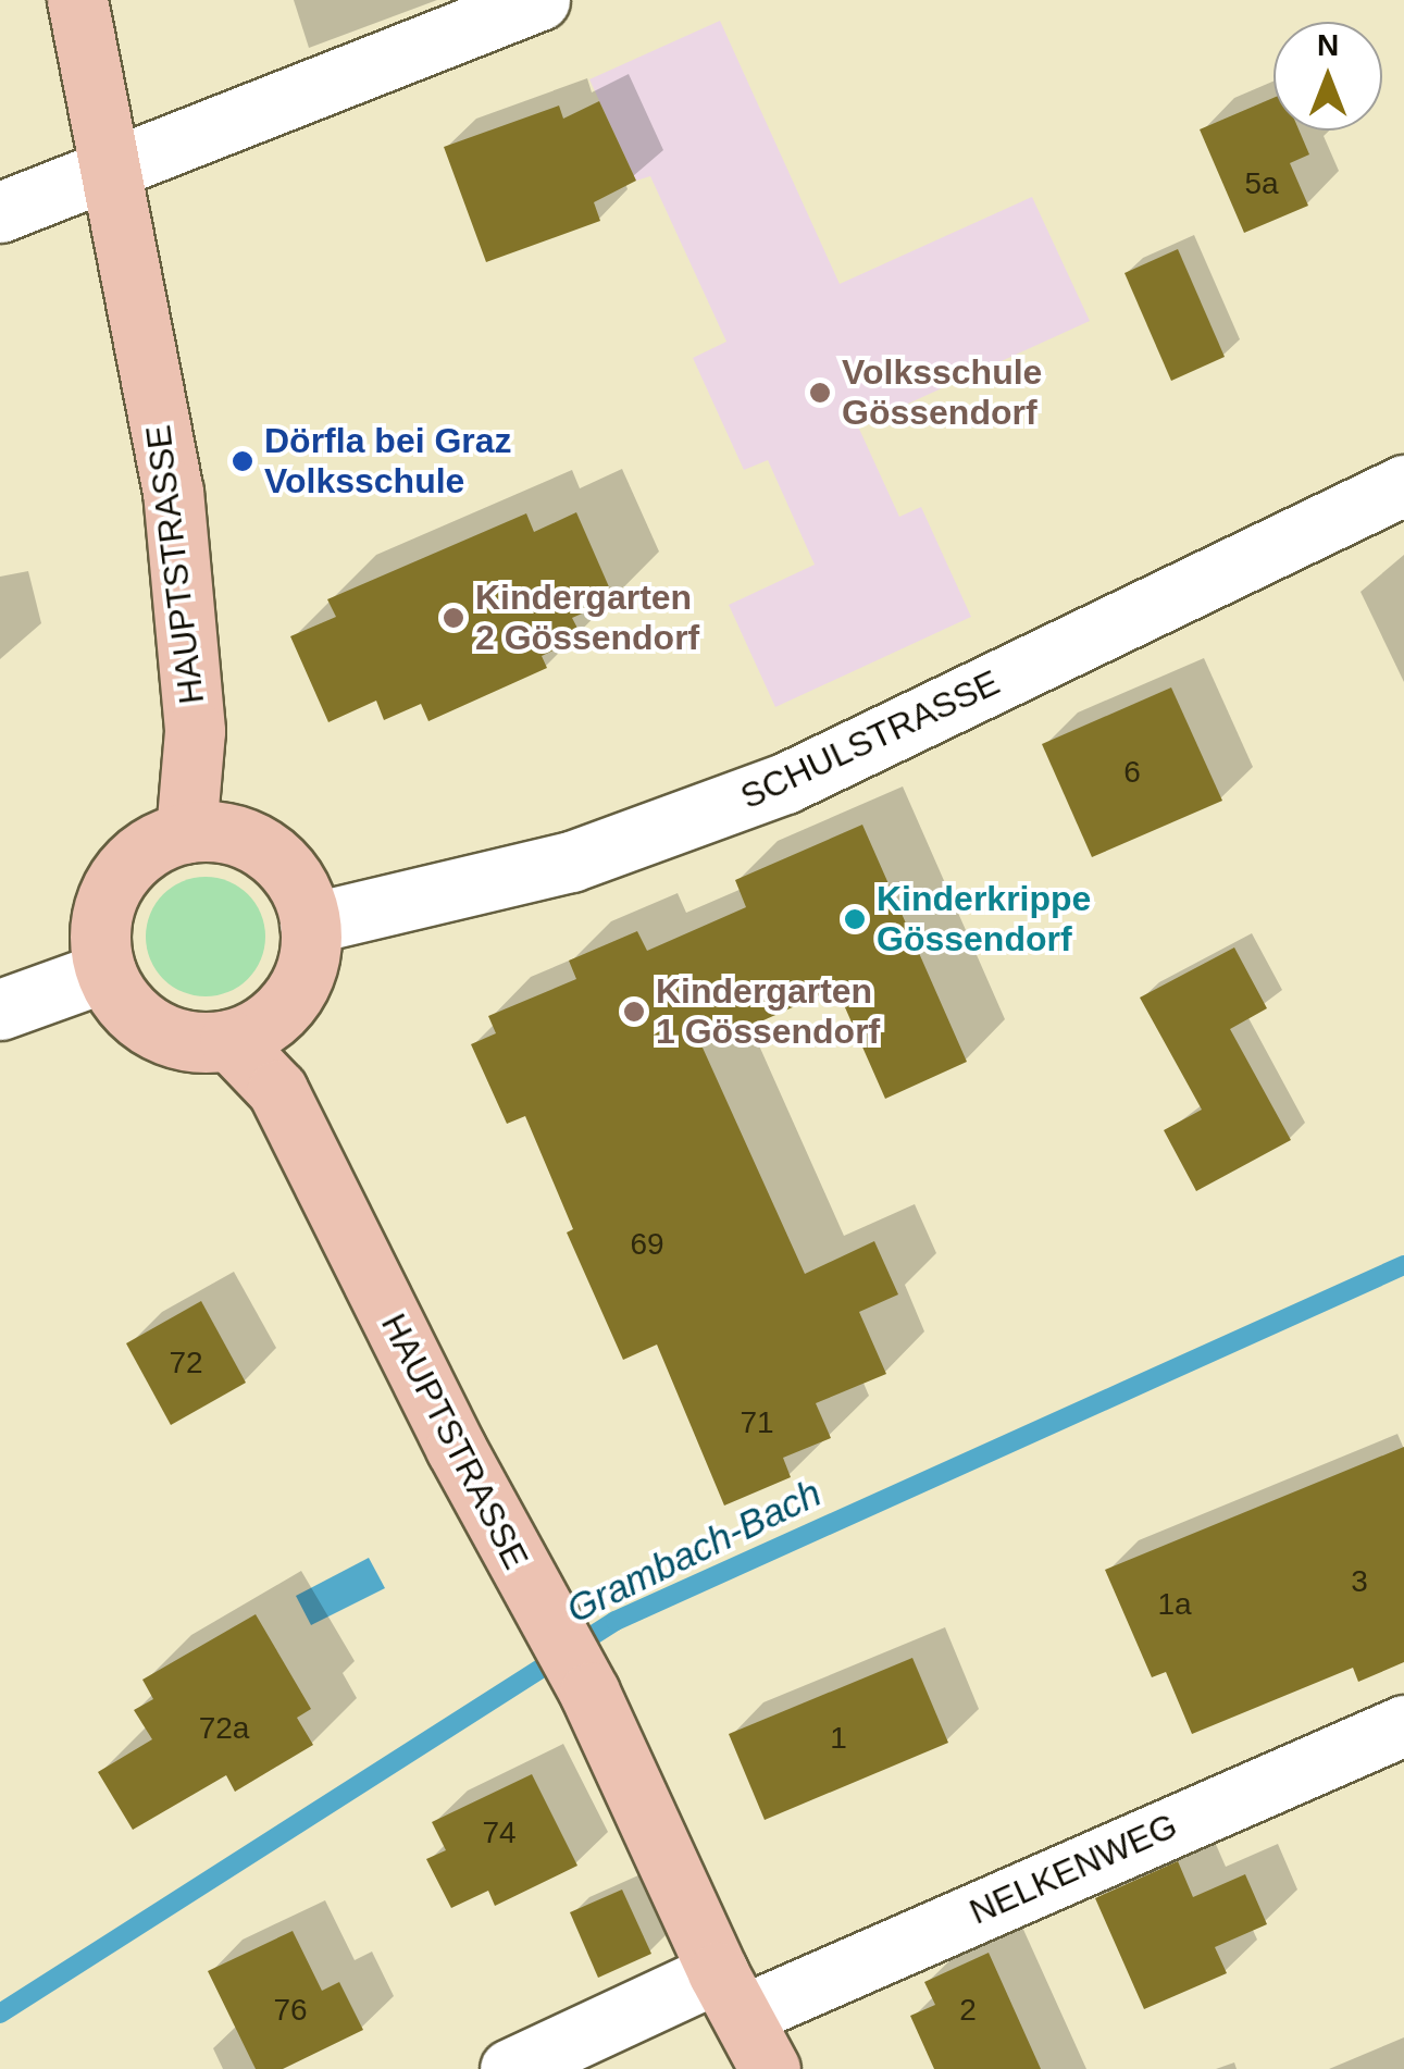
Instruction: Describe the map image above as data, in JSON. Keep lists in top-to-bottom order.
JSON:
{
  "streets": {
    "main road": ["HAUPTSTRASSE"],
    "street": ["SCHULSTRASSE", "NELKENWEG"]
  },
  "crossings": [
    ["HAUPTSTRASSE", "SCHULSTRASSE"],
    ["HAUPTSTRASSE", "NELKENWEG"]
  ],
  "water": ["Grambach-Bach"],
  "places": [
    "Volksschule Gössendorf",
    "Dörfla bei Graz Volksschule",
    "Kindergarten 2 Gössendorf",
    "Kinderkrippe Gössendorf",
    "Kindergarten 1 Gössendorf"
  ],
  "house_numbers": [
    "5a",
    "6",
    "69",
    "72",
    "71",
    "3",
    "1a",
    "72a",
    "1",
    "74",
    "76",
    "2"
  ],
  "north": "top"
}
